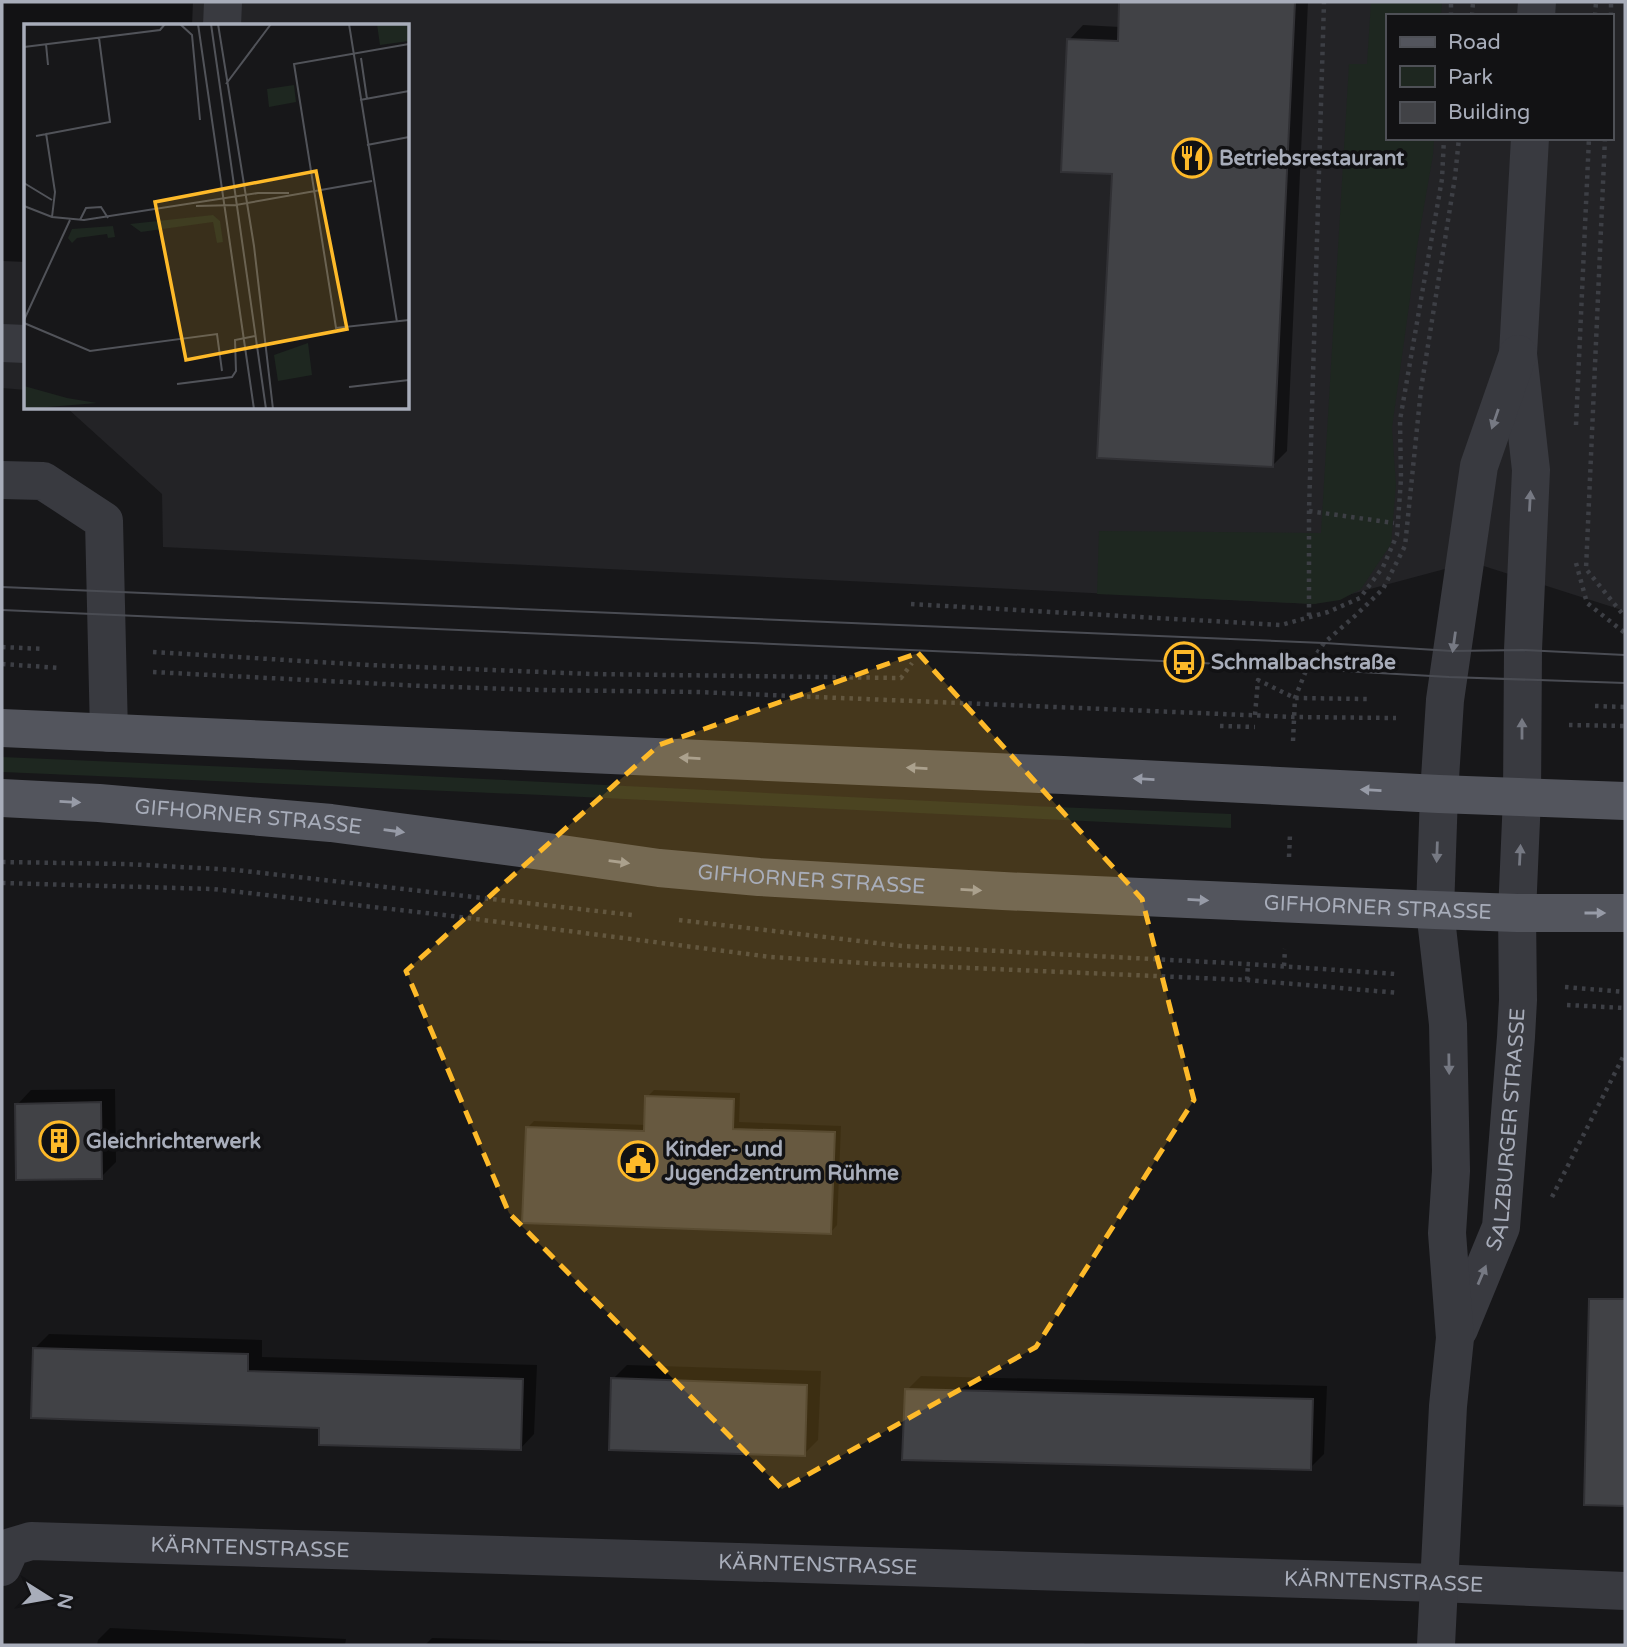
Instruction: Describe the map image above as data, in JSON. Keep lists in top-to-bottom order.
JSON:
{
  "streets": {
    "main road": ["GIFHORNER STRASSE"],
    "street": ["SALZBURGER STRASSE", "KÄRNTENSTRASSE"]
  },
  "crossings": [
    ["GIFHORNER STRASSE", "SALZBURGER STRASSE"],
    ["SALZBURGER STRASSE", "KÄRNTENSTRASSE"]
  ],
  "places": {
    "restaurant": ["Betriebsrestaurant"],
    "bus stop": ["Schmalbachstraße"],
    "building": ["Gleichrichterwerk"],
    "public building": ["Kinder- und Jugendzentrum Rühme"]
  },
  "legend": ["Road", "Park", "Building"],
  "north": "right"
}
